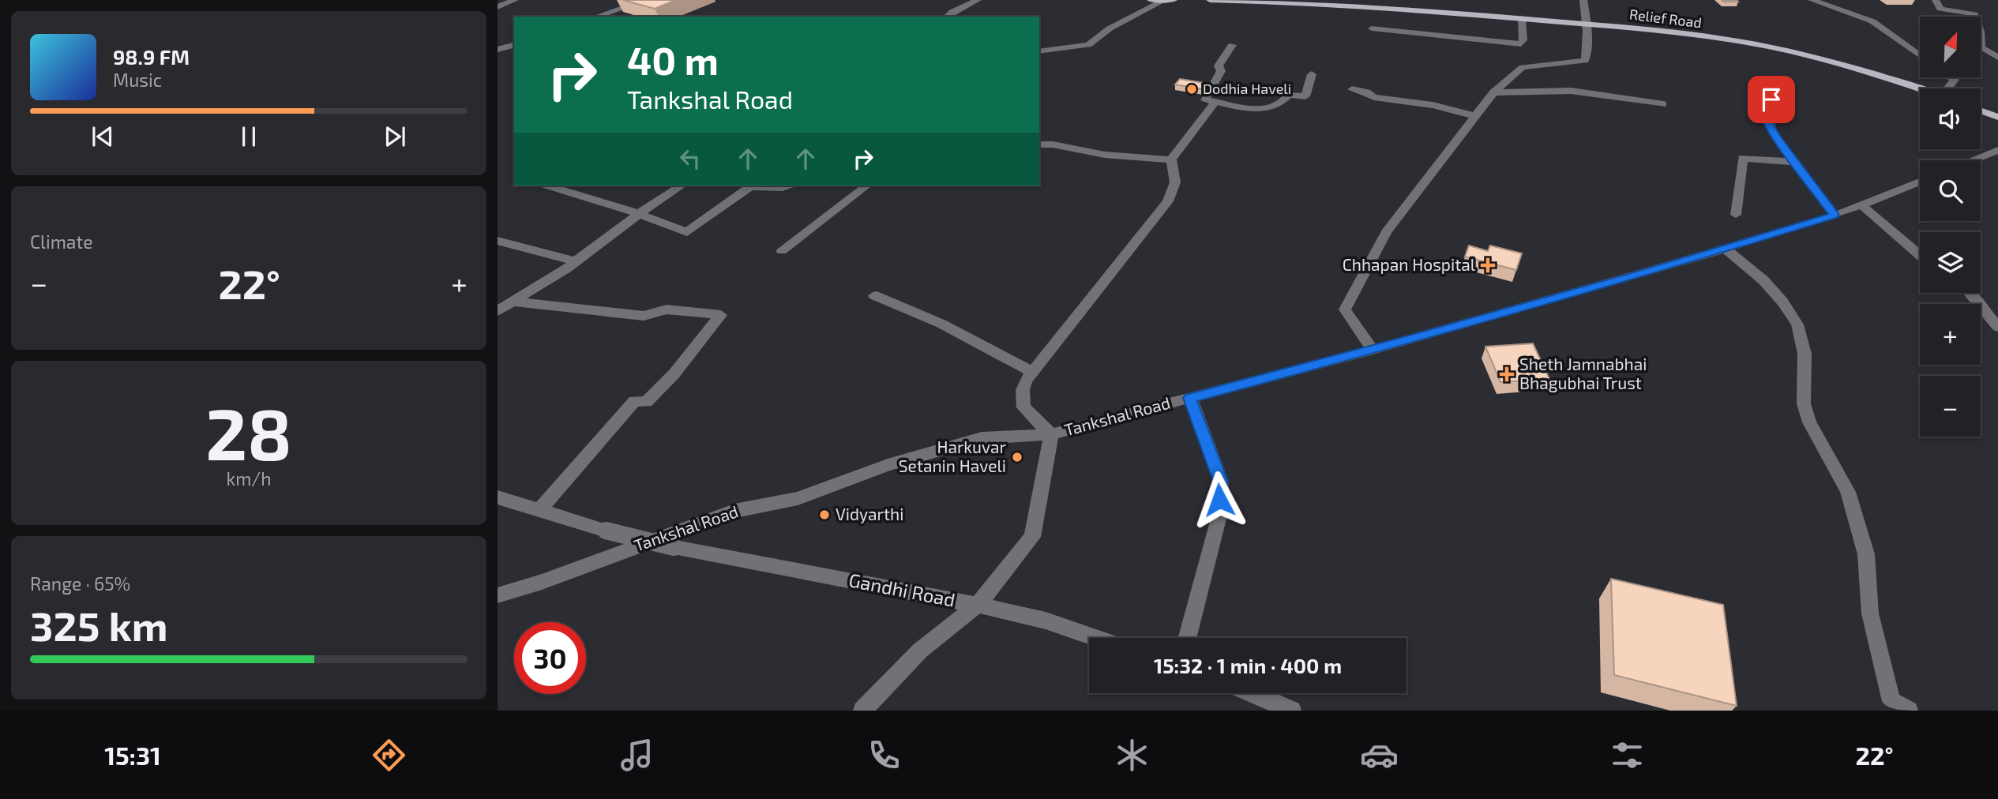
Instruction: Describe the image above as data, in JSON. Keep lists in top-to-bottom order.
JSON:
{
  "streets": {
    "main road": ["Relief Road"],
    "street": ["Tankshal Road", "Gandhi Road"]
  },
  "places": {
    "other": ["Dodhia Haveli", "Harkuvar Setanin Haveli", "Vidyarthi"],
    "health": ["Chhapan Hospital", "Sheth Jamnabhai Bhagubhai Trust"]
  },
  "north": "top right",
  "page": {
    "map_buttons": ["+", "−"],
    "turn": ["40 m", "Tankshal Road"],
    "song": ["98.9 FM", "Music"],
    "tile": [
      "Climate",
      ["28", "km/h"],
      ["Range · 65%", "325 km"]
    ],
    "heat": ["−", "22°", "+"],
    "limit": "30",
    "trip": "15:32 · 1 min · 400 m",
    "tabs": ["15:31", "22°"]
  }
}
